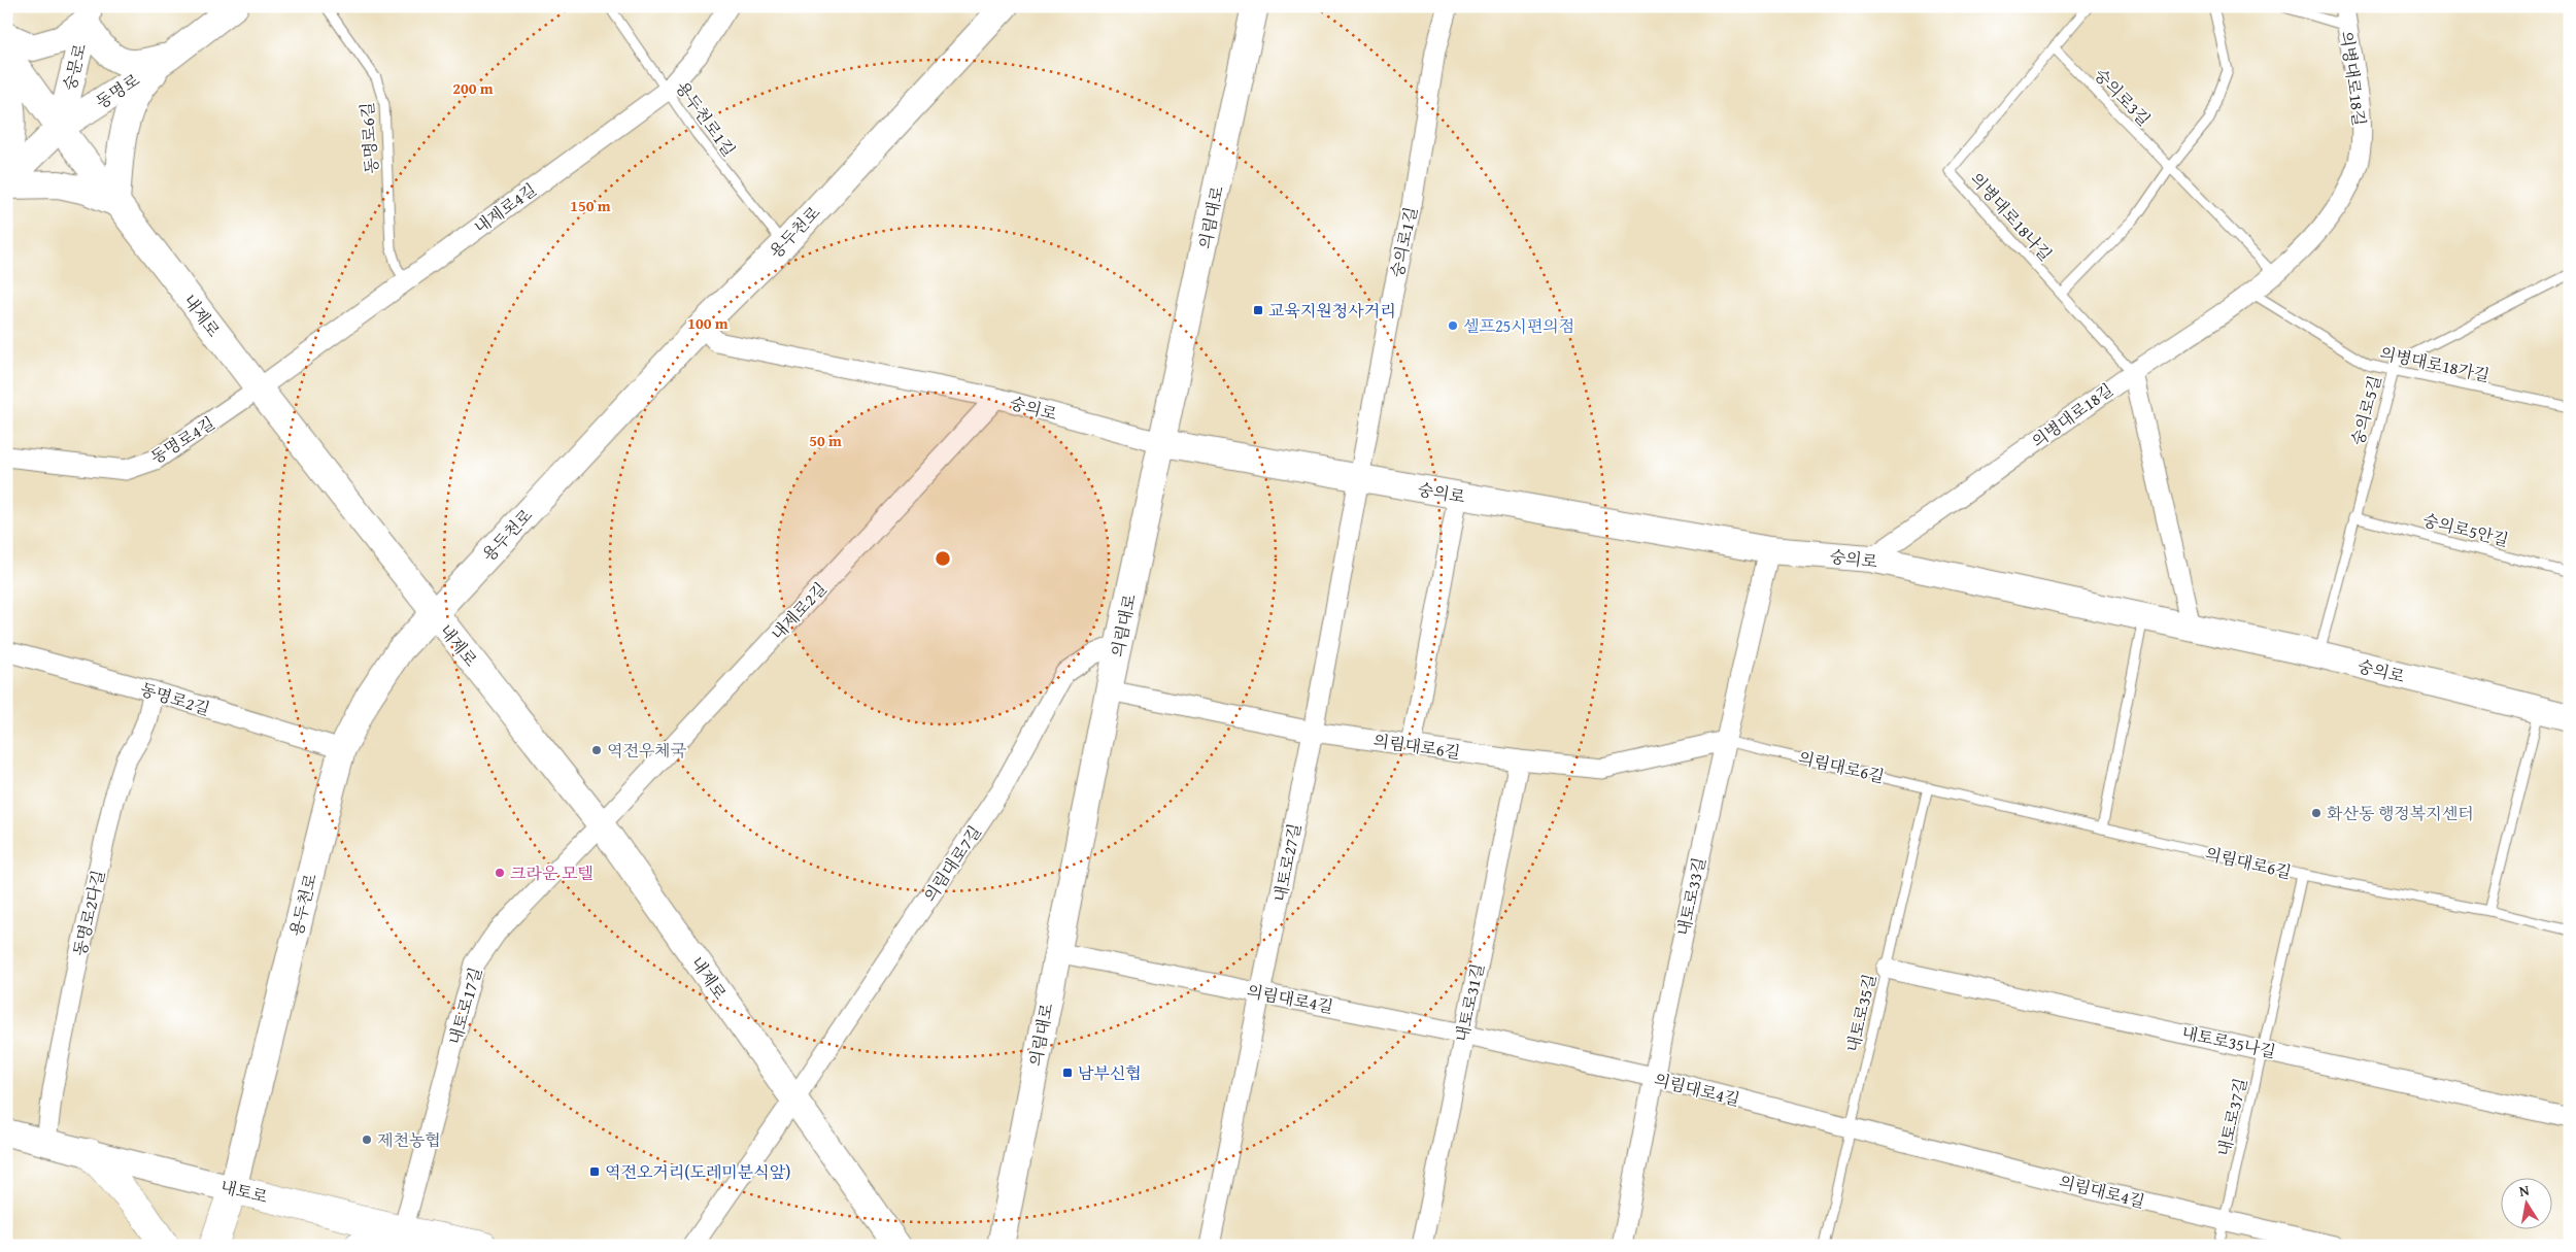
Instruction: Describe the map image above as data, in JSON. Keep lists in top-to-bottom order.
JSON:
{
  "streets": {
    "main road": ["내토로"],
    "street": [
      "숭문로",
      "의병대로18길",
      "동명로",
      "내제로4길",
      "의림대로",
      "용두천로",
      "숭의로1길",
      "내제로",
      "숭의로",
      "동명로4길",
      "내제로2길",
      "동명로2길",
      "의림대로6길",
      "내토로27길",
      "의림대로7길",
      "내토로33길",
      "동명로2다길",
      "의림대로4길",
      "내토로31길",
      "내토로17길",
      "내토로35나길"
    ],
    "lane": [
      "숭의로3길",
      "용두천로1길",
      "동명로6길",
      "의병대로18나길",
      "의병대로18가길",
      "숭의로5길",
      "숭의로5안길",
      "내토로35길",
      "내토로37길"
    ]
  },
  "crossings": [
    ["숭문로", "동명로"],
    ["숭문로", "내제로"],
    ["의병대로18길", "의병대로18나길"],
    ["의병대로18길", "의병대로18가길"],
    ["의병대로18길", "숭의로"],
    ["동명로", "내제로"],
    ["숭의로3길", "의병대로18나길"],
    ["용두천로1길", "내제로4길"],
    ["용두천로1길", "용두천로"],
    ["동명로6길", "내제로4길"],
    ["내제로4길", "내제로"],
    ["내제로4길", "동명로4길"],
    ["의림대로", "숭의로"],
    ["의림대로", "의림대로6길"],
    ["의림대로", "의림대로7길"],
    ["의림대로", "의림대로4길"],
    ["용두천로", "내제로"],
    ["용두천로", "숭의로"],
    ["용두천로", "동명로2길"],
    ["용두천로", "내토로"],
    ["숭의로1길", "숭의로"],
    ["숭의로1길", "내토로27길"],
    ["내제로", "동명로4길"],
    ["내제로", "내제로2길"],
    ["내제로", "의림대로7길"],
    ["내제로", "내토로17길"],
    ["의병대로18가길", "숭의로5길"],
    ["숭의로", "숭의로5길"],
    ["숭의로", "내제로2길"],
    ["숭의로", "내토로27길"],
    ["숭의로", "내토로33길"],
    ["숭의로5길", "숭의로5안길"],
    ["내제로2길", "내토로17길"],
    ["동명로2길", "동명로2다길"],
    ["의림대로6길", "내토로27길"],
    ["의림대로6길", "내토로33길"],
    ["의림대로6길", "내토로31길"],
    ["의림대로6길", "내토로35길"],
    ["의림대로6길", "내토로37길"],
    ["내토로27길", "의림대로4길"],
    ["내토로33길", "의림대로4길"],
    ["동명로2다길", "내토로"],
    ["의림대로4길", "내토로31길"],
    ["의림대로4길", "내토로35길"],
    ["의림대로4길", "내토로37길"],
    ["내토로17길", "내토로"],
    ["내토로35길", "내토로35나길"],
    ["내토로35나길", "내토로37길"]
  ],
  "places": {
    "transit": ["교육지원청사거리", "남부신협", "역전오거리(도레미분식앞)"],
    "other": [
      "셀프25시편의점",
      "역전우체국",
      "화산동 행정복지센터",
      "크라운 모텔",
      "제천농협"
    ]
  },
  "north": "top",
  "rings": [
    "200 m",
    "150 m",
    "100 m",
    "50 m"
  ]
}
